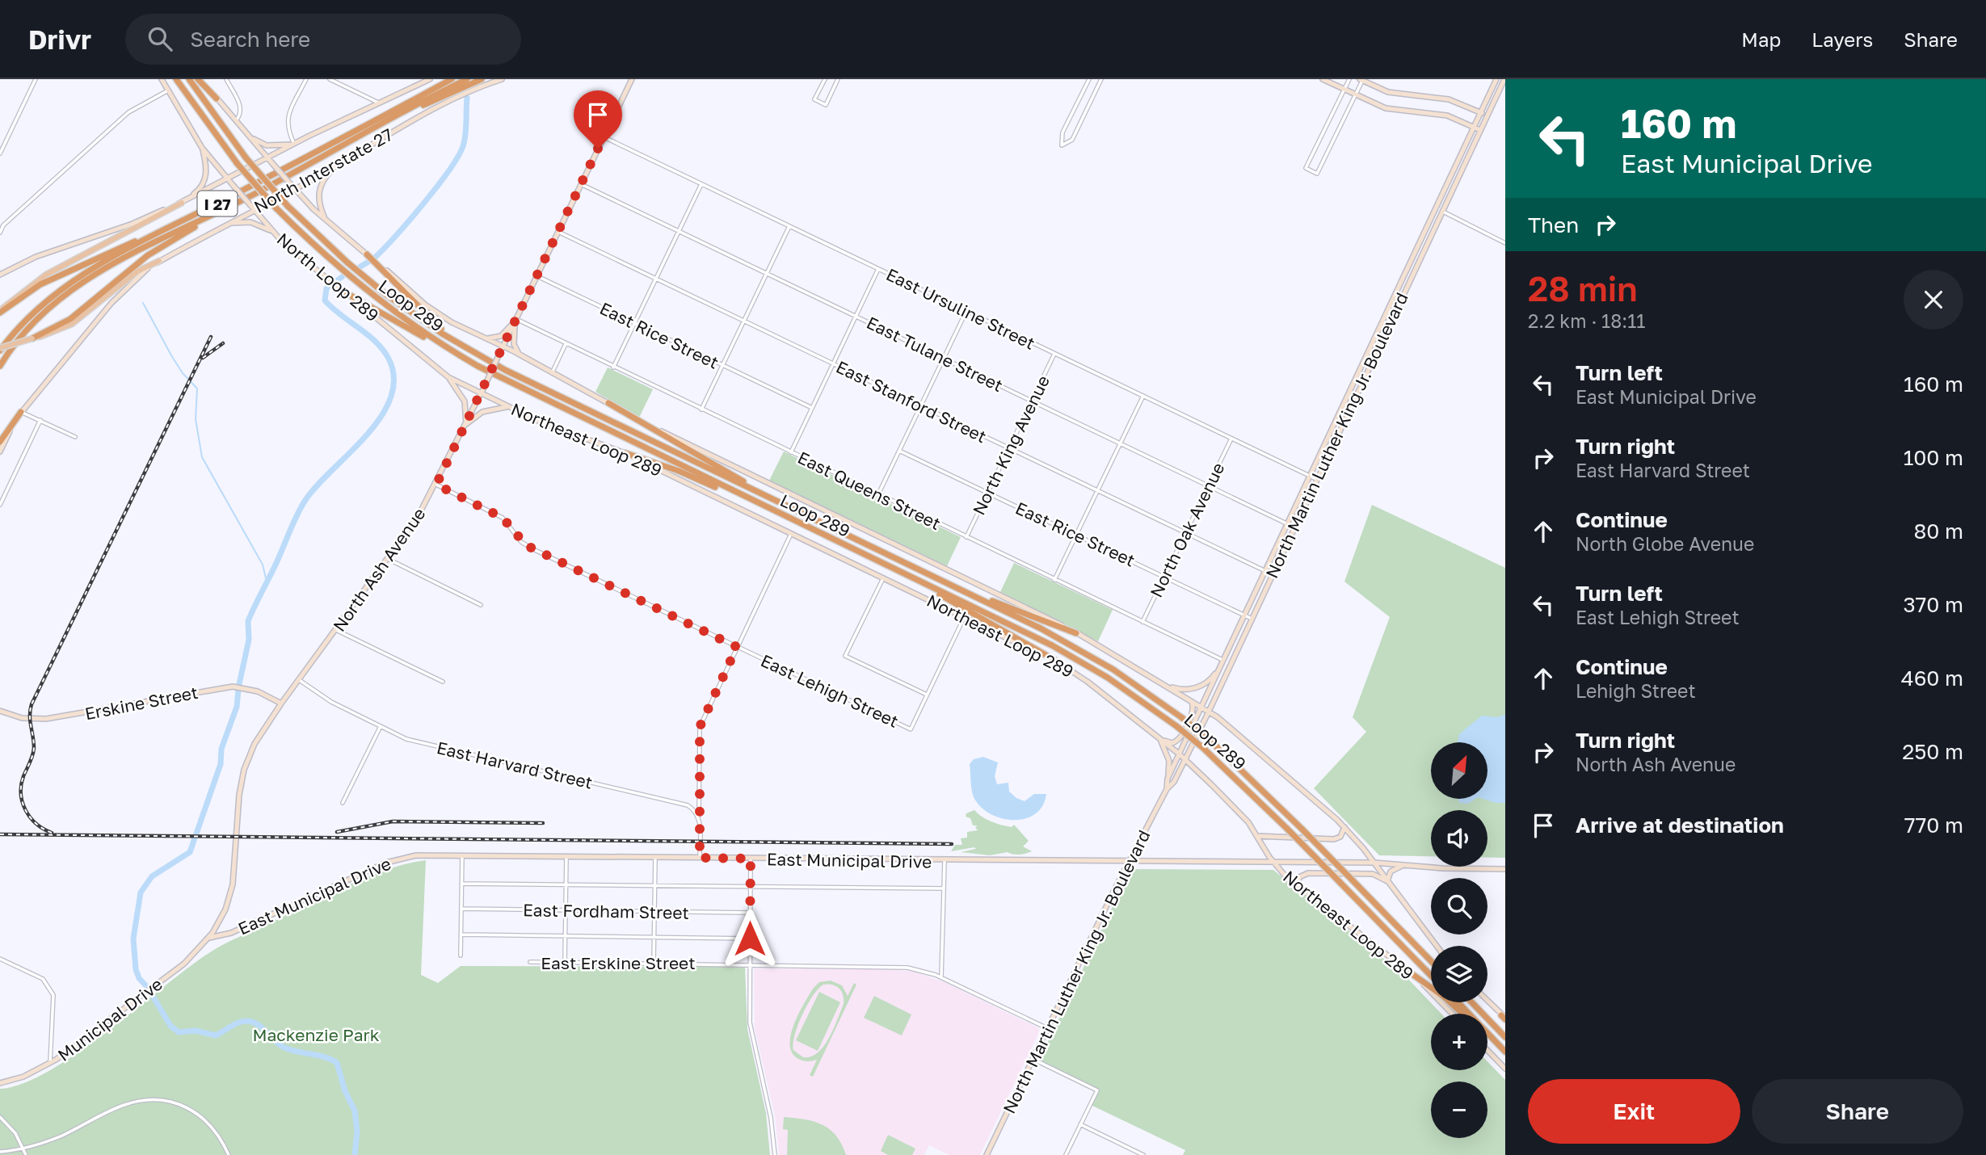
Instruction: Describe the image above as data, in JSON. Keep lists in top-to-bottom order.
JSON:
{
  "streets": {
    "highway": ["I 27", "Loop 289"],
    "main road": [
      "North Interstate 27",
      "North Loop 289",
      "North Martin Luther King Jr. Boulevard",
      "Northeast Loop 289",
      "North Ash Avenue",
      "Erskine Street",
      "East Municipal Drive",
      "Municipal Drive"
    ],
    "street": [
      "East Ursuline Street",
      "East Rice Street",
      "East Tulane Street",
      "East Stanford Street",
      "North King Avenue",
      "East Queens Street",
      "North Oak Avenue",
      "East Lehigh Street",
      "East Harvard Street",
      "East Fordham Street",
      "East Erskine Street"
    ]
  },
  "crossings": [
    ["North Interstate 27", "North Loop 289"],
    ["North Loop 289", "Northeast Loop 289"],
    ["North Loop 289", "North Ash Avenue"],
    ["East Ursuline Street", "North Martin Luther King Jr. Boulevard"],
    ["East Ursuline Street", "North King Avenue"],
    ["East Ursuline Street", "North Oak Avenue"],
    ["East Ursuline Street", "North Ash Avenue"],
    ["East Rice Street", "North Martin Luther King Jr. Boulevard"],
    ["East Rice Street", "North King Avenue"],
    ["East Rice Street", "North Oak Avenue"],
    ["East Rice Street", "North Ash Avenue"],
    ["East Tulane Street", "North Martin Luther King Jr. Boulevard"],
    ["East Tulane Street", "North King Avenue"],
    ["East Tulane Street", "North Oak Avenue"],
    ["East Tulane Street", "North Ash Avenue"],
    ["East Stanford Street", "North Martin Luther King Jr. Boulevard"],
    ["East Stanford Street", "North King Avenue"],
    ["East Stanford Street", "North Oak Avenue"],
    ["East Stanford Street", "North Ash Avenue"],
    ["North Martin Luther King Jr. Boulevard", "Northeast Loop 289"],
    ["North Martin Luther King Jr. Boulevard", "East Queens Street"],
    ["North Martin Luther King Jr. Boulevard", "East Municipal Drive"],
    ["North Martin Luther King Jr. Boulevard", "East Erskine Street"],
    ["Northeast Loop 289", "North Ash Avenue"],
    ["Northeast Loop 289", "East Municipal Drive"],
    ["North King Avenue", "East Queens Street"],
    ["East Queens Street", "North Oak Avenue"],
    ["East Queens Street", "North Ash Avenue"],
    ["North Ash Avenue", "East Lehigh Street"],
    ["North Ash Avenue", "Erskine Street"],
    ["North Ash Avenue", "East Harvard Street"],
    ["North Ash Avenue", "East Municipal Drive"],
    ["North Ash Avenue", "Municipal Drive"],
    ["East Municipal Drive", "Municipal Drive"]
  ],
  "parks": ["Mackenzie Park"],
  "north": "top right",
  "page": {
    "header": "Drivr",
    "search": "Search here",
    "nav": ["Map", "Layers", "Share"],
    "turn": ["160 m", "East Municipal Drive"],
    "then": "Then",
    "heading": ["28 min", "2.2 km · 18:11"],
    "list": [
      {
        "name": "Turn left",
        "note": "East Municipal Drive",
        "value": "160 m"
      },
      {
        "name": "Turn right",
        "note": "East Harvard Street",
        "value": "100 m"
      },
      {
        "name": "Continue",
        "note": "North Globe Avenue",
        "value": "80 m"
      },
      {
        "name": "Turn left",
        "note": "East Lehigh Street",
        "value": "370 m"
      },
      {
        "name": "Continue",
        "note": "Lehigh Street",
        "value": "460 m"
      },
      {
        "name": "Turn right",
        "note": "North Ash Avenue",
        "value": "250 m"
      },
      {
        "name": "Arrive at destination",
        "value": "770 m"
      }
    ],
    "map_buttons": ["+", "−"],
    "buttons": ["Exit", "Share"]
  }
}
